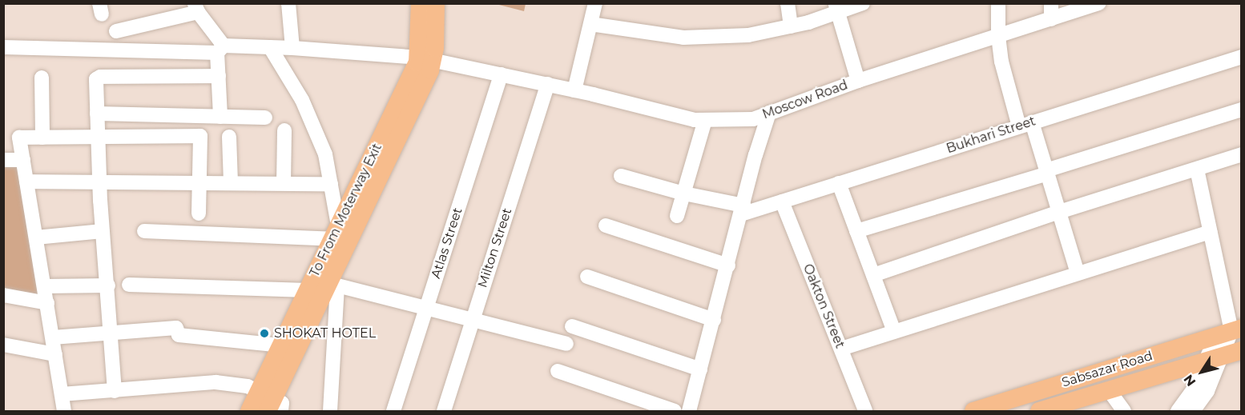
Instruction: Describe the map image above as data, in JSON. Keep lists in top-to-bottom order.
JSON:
{
  "streets": {
    "main road": ["To From Moterway Exit", "Sabsazar Road"],
    "street": [
      "Moscow Road",
      "Bukhari Street",
      "Atlas Street",
      "Milton Street",
      "Oakton Street"
    ]
  },
  "crossings": [
    ["Moscow Road", "To From Moterway Exit"],
    ["Moscow Road", "Atlas Street"],
    ["Moscow Road", "Milton Street"],
    ["Bukhari Street", "Oakton Street"]
  ],
  "places": ["SHOKAT HOTEL"],
  "north": "bottom left"
}
